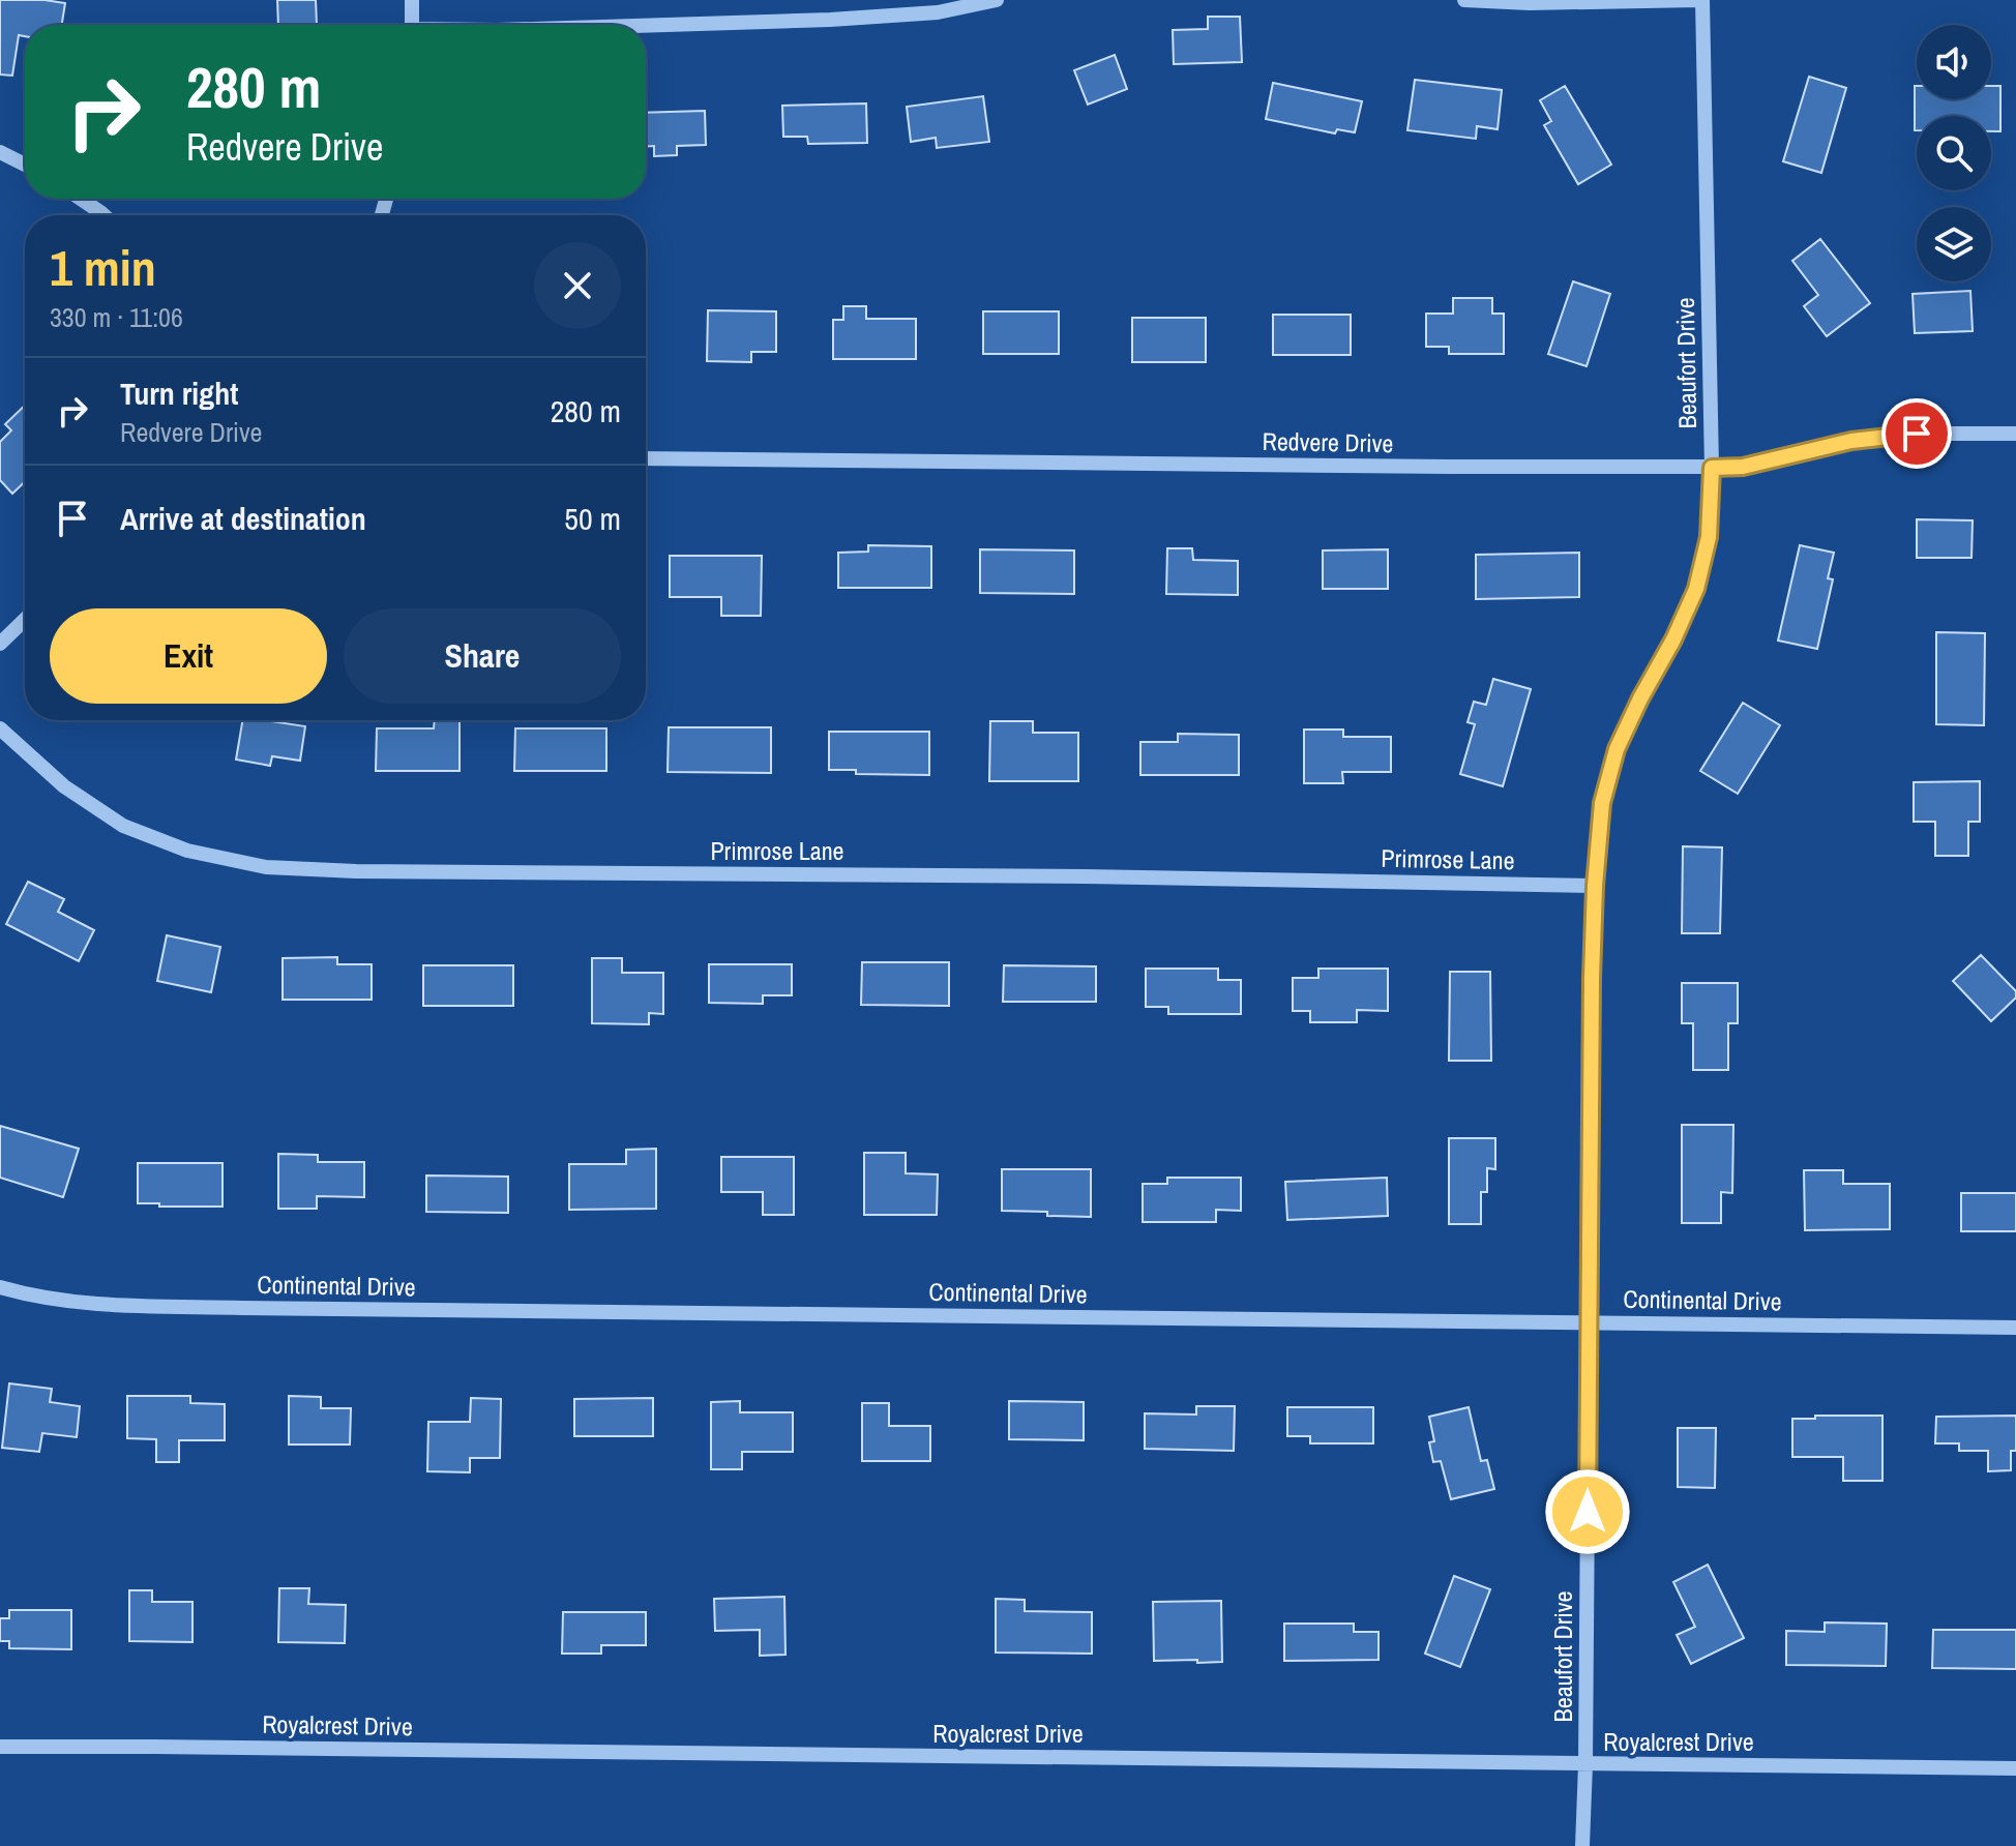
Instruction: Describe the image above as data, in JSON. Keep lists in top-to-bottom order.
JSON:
{
  "streets": {
    "street": [
      "Beaufort Drive",
      "Redvere Drive",
      "Primrose Lane",
      "Continental Drive",
      "Royalcrest Drive"
    ]
  },
  "crossings": [
    ["Beaufort Drive", "Redvere Drive"],
    ["Beaufort Drive", "Primrose Lane"],
    ["Beaufort Drive", "Continental Drive"],
    ["Beaufort Drive", "Royalcrest Drive"]
  ],
  "page": {
    "turn": ["280 m", "Redvere Drive"],
    "heading": ["1 min", "330 m · 11:06"],
    "list": [
      {
        "name": "Turn right",
        "note": "Redvere Drive",
        "value": "280 m"
      },
      {
        "name": "Arrive at destination",
        "value": "50 m"
      }
    ],
    "buttons": ["Exit", "Share"]
  }
}
